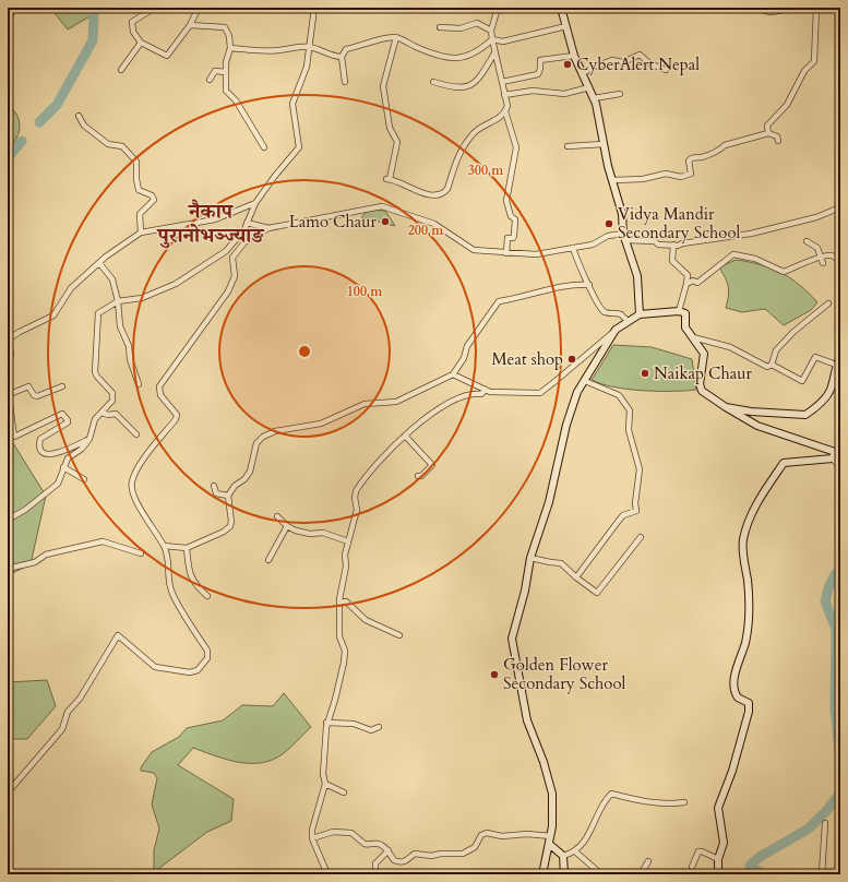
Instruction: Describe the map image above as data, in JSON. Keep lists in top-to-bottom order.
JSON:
{
  "districts": ["नैकाप पुरानोभञ्ज्याङ"],
  "places": [
    "CyberAlert Nepal",
    "Lamo Chaur",
    "Vidya Mandir Secondary School",
    "Meat shop",
    "Naikap Chaur",
    "Golden Flower Secondary School"
  ],
  "rings": ["300 m", "200 m", "100 m"]
}
